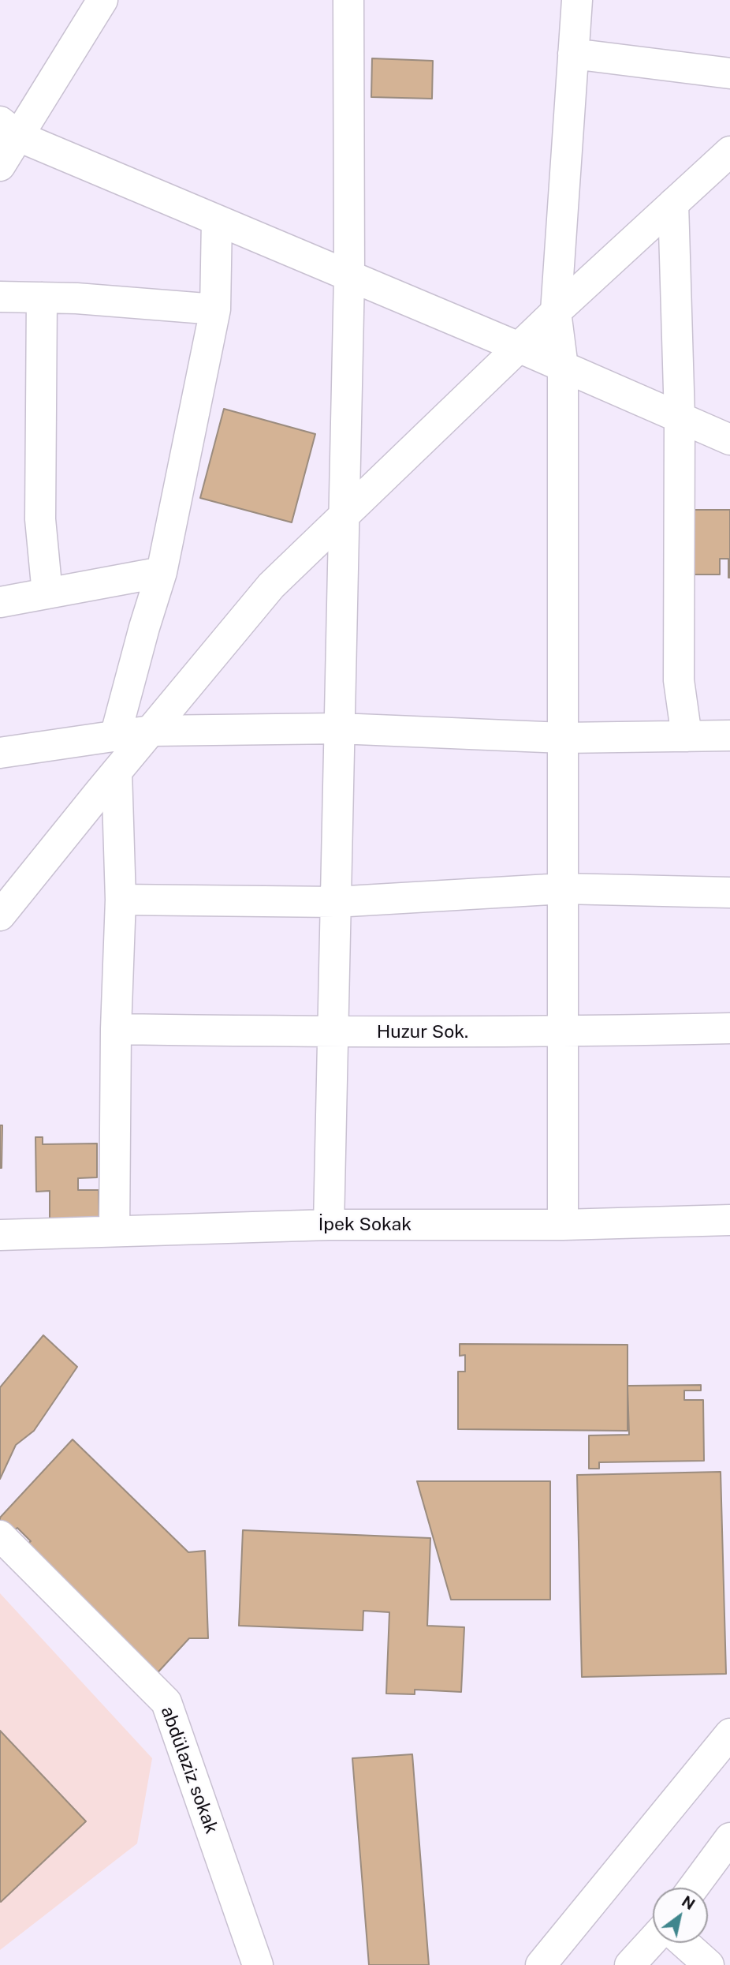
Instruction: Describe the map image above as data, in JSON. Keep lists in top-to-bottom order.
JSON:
{
  "streets": {
    "street": ["Huzur Sok.", "İpek Sokak", "abdülaziz sokak"]
  },
  "north": "top right"
}
